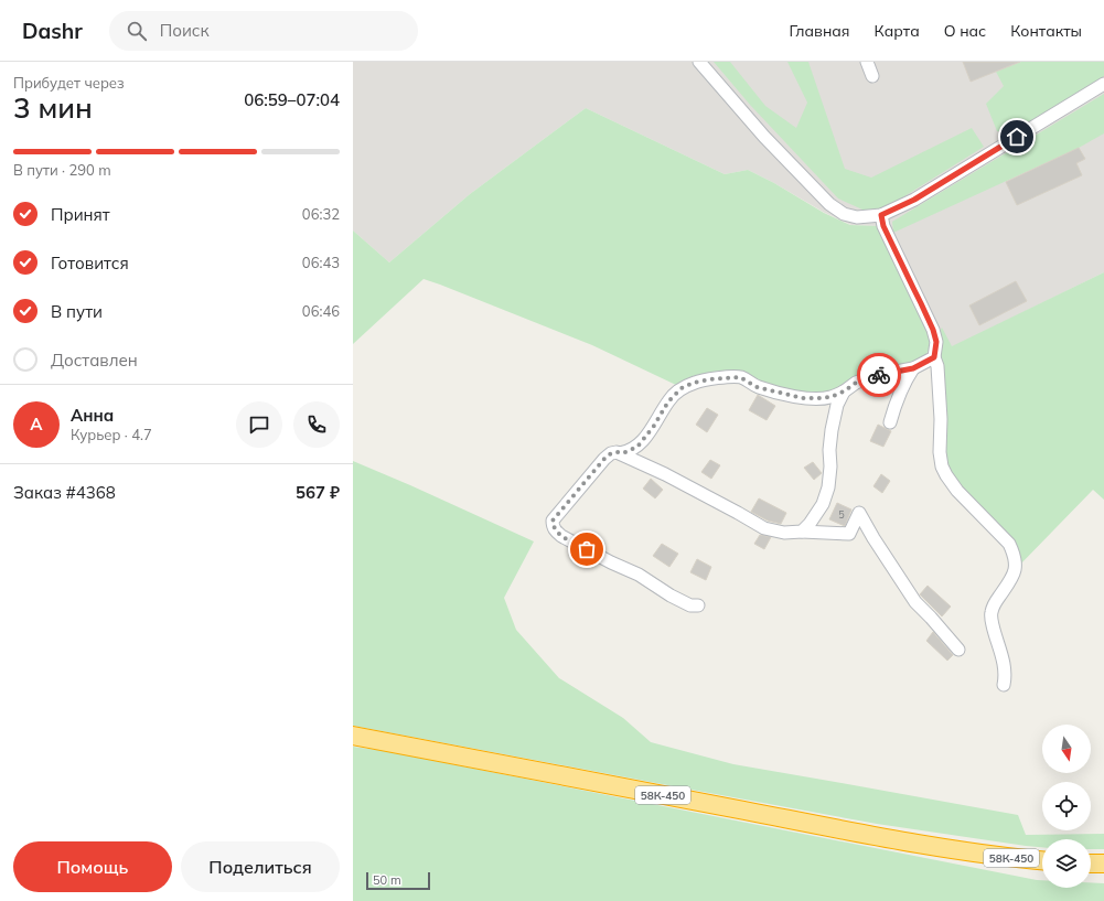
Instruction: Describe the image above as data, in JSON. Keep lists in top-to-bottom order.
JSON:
{
  "streets": {
    "highway": ["58К-450"]
  },
  "house_numbers": ["5"],
  "scale_bar": "50 m",
  "north": "bottom",
  "page": {
    "header": "Dashr",
    "search": "Поиск",
    "nav": [
      "Главная",
      "Карта",
      "О нас",
      "Контакты"
    ],
    "heading": ["3 мин", "Прибудет через", "06:59–07:04"],
    "panel": [
      "Анна",
      "Курьер · 4.7",
      "Заказ #4368",
      "567 ₽"
    ],
    "bar": "В пути · 290 m",
    "list": [
      ["Принят", "06:32"],
      ["Готовится", "06:43"],
      ["В пути", "06:46"],
      "Доставлен"
    ],
    "round": "А",
    "buttons": ["Помощь", "Поделиться"],
    "scale": "50 m"
  }
}
